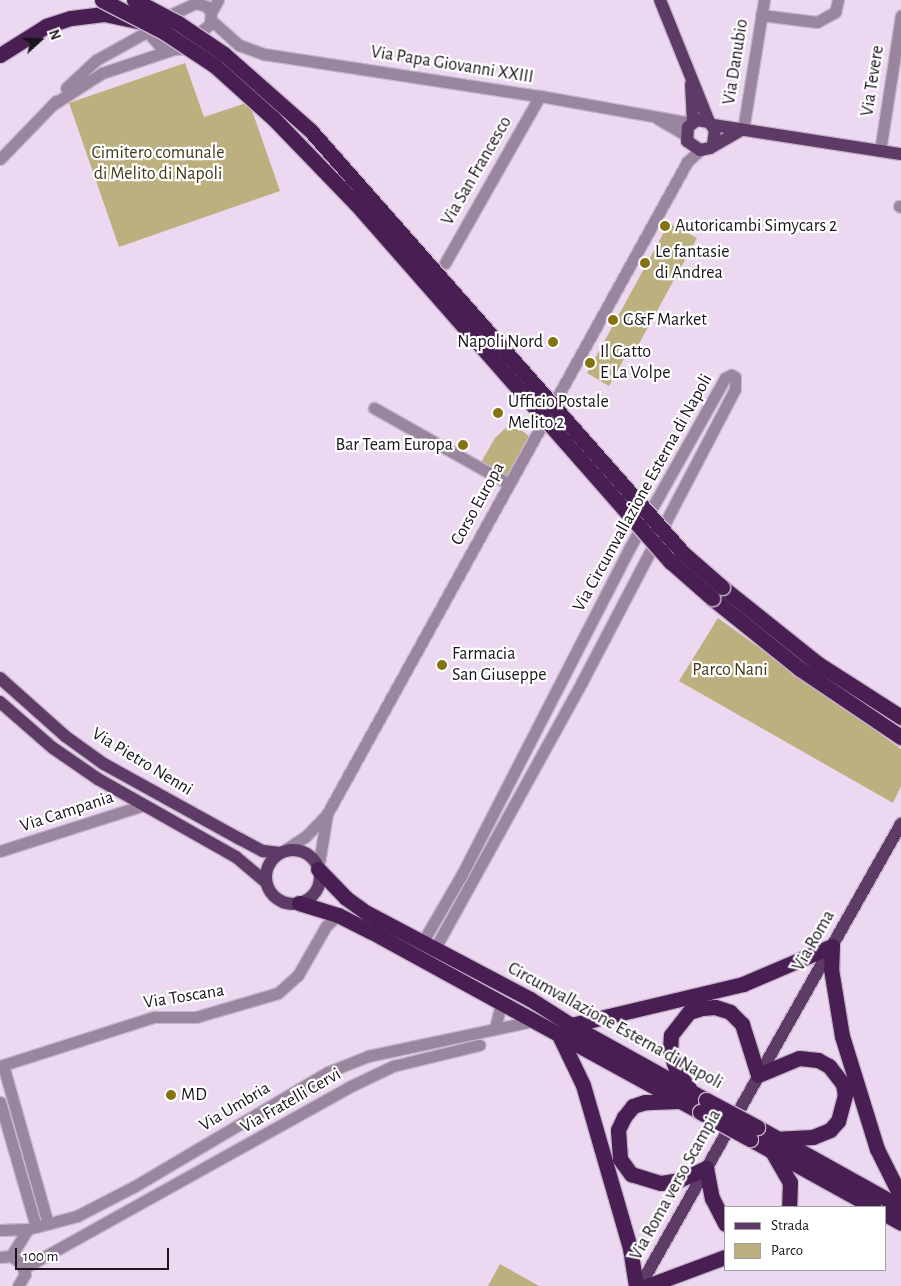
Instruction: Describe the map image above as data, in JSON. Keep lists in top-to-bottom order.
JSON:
{
  "streets": {
    "highway": ["Circumvallazione Esterna di Napoli"],
    "main road": [
      "Corso Europa",
      "Via Pietro Nenni",
      "Via Roma",
      "Via Roma verso Scampia"
    ],
    "street": [
      "Via Danubio",
      "Via Papa Giovanni XXIII",
      "Via Tevere",
      "Via San Francesco",
      "Via Circumvallazione Esterna di Napoli",
      "Via Campania",
      "Via Toscana",
      "Via Fratelli Cervi",
      "Via Umbria"
    ]
  },
  "crossings": [
    ["Via Papa Giovanni XXIII", "Via San Francesco"],
    ["Via Papa Giovanni XXIII", "Corso Europa"],
    ["Via Circumvallazione Esterna di Napoli", "Circumvallazione Esterna di Napoli"],
    ["Corso Europa", "Via Pietro Nenni"],
    ["Corso Europa", "Circumvallazione Esterna di Napoli"],
    ["Via Pietro Nenni", "Via Campania"],
    ["Via Pietro Nenni", "Circumvallazione Esterna di Napoli"],
    ["Via Roma", "Via Roma verso Scampia"],
    ["Via Toscana", "Circumvallazione Esterna di Napoli"],
    ["Circumvallazione Esterna di Napoli", "Via Umbria"]
  ],
  "parks": ["Cimitero comunale di Melito di Napoli", "Parco Nani"],
  "places": [
    "Autoricambi Simycars 2",
    "Le fantasie di Andrea",
    "G&F Market",
    "Napoli Nord",
    "Il Gatto E La Volpe",
    "Ufficio Postale Melito 2",
    "Bar Team Europa",
    "Farmacia San Giuseppe",
    "MD"
  ],
  "legend": ["Strada", "Parco"],
  "scale_bar": "100 m",
  "north": "right"
}
